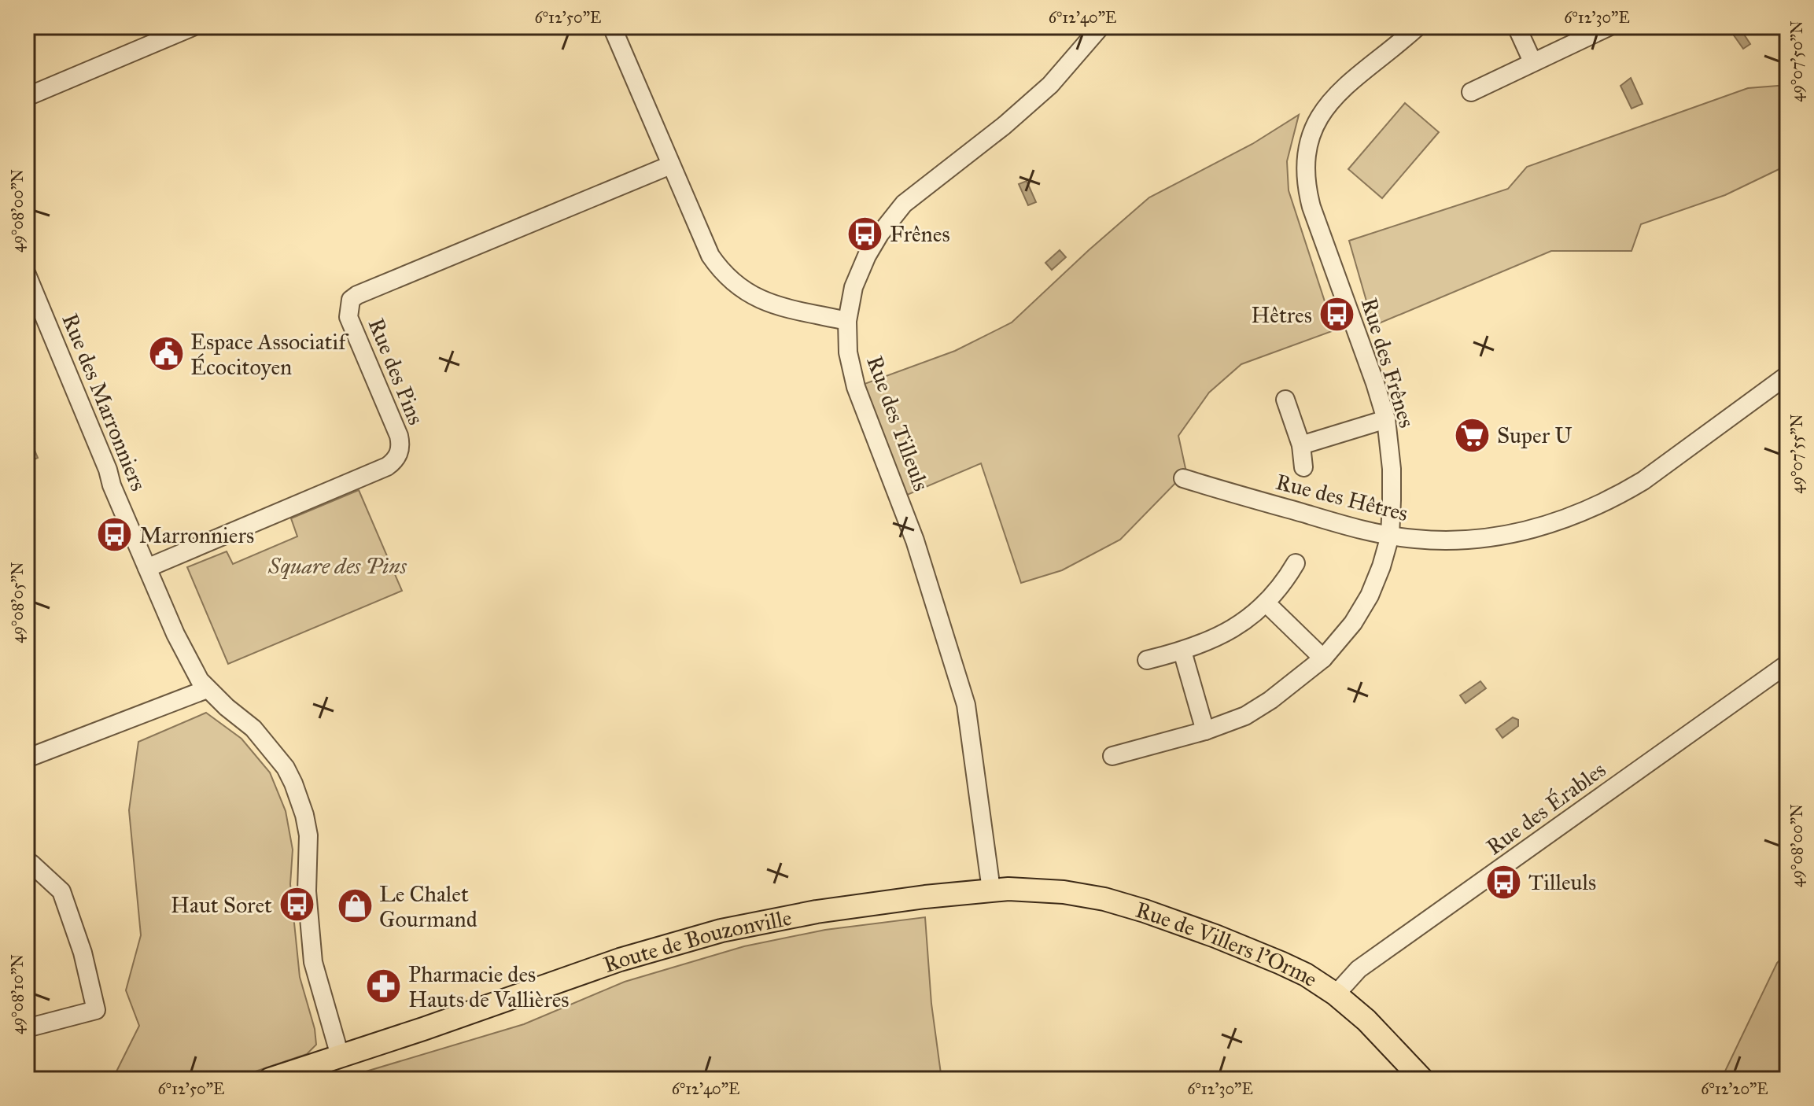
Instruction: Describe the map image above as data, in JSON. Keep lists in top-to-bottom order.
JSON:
{
  "streets": {
    "main road": ["Route de Bouzonville", "Rue de Villers l'Orme"],
    "street": [
      "Rue des Frênes",
      "Rue des Pins",
      "Rue des Marronniers",
      "Rue des Tilleuls",
      "Rue des Hêtres",
      "Rue des Érables"
    ]
  },
  "crossings": [
    ["Rue des Frênes", "Rue des Hêtres"],
    ["Rue des Pins", "Rue des Marronniers"],
    ["Rue des Marronniers", "Route de Bouzonville"],
    ["Rue des Tilleuls", "Route de Bouzonville"],
    ["Rue des Tilleuls", "Rue de Villers l'Orme"],
    ["Rue des Érables", "Rue de Villers l'Orme"],
    ["Route de Bouzonville", "Rue de Villers l'Orme"]
  ],
  "parks": ["Square des Pins"],
  "places": {
    "bus stop": [
      "Frênes",
      "Hêtres",
      "Marronniers",
      "Tilleuls",
      "Haut Soret"
    ],
    "public building": ["Espace Associatif Écocitoyen"],
    "supermarket": ["Super U"],
    "shop": ["Le Chalet Gourmand"],
    "pharmacy": ["Pharmacie des Hauts de Vallières"]
  },
  "coordinates": [
    "6°12'50\"E",
    "6°12'40\"E",
    "6°12'30\"E",
    "49°07'50\"N",
    "49°08'00\"N",
    "49°07'55\"N",
    "49°08'05\"N",
    "49°08'10\"N",
    "6°12'20\"E"
  ]
}
